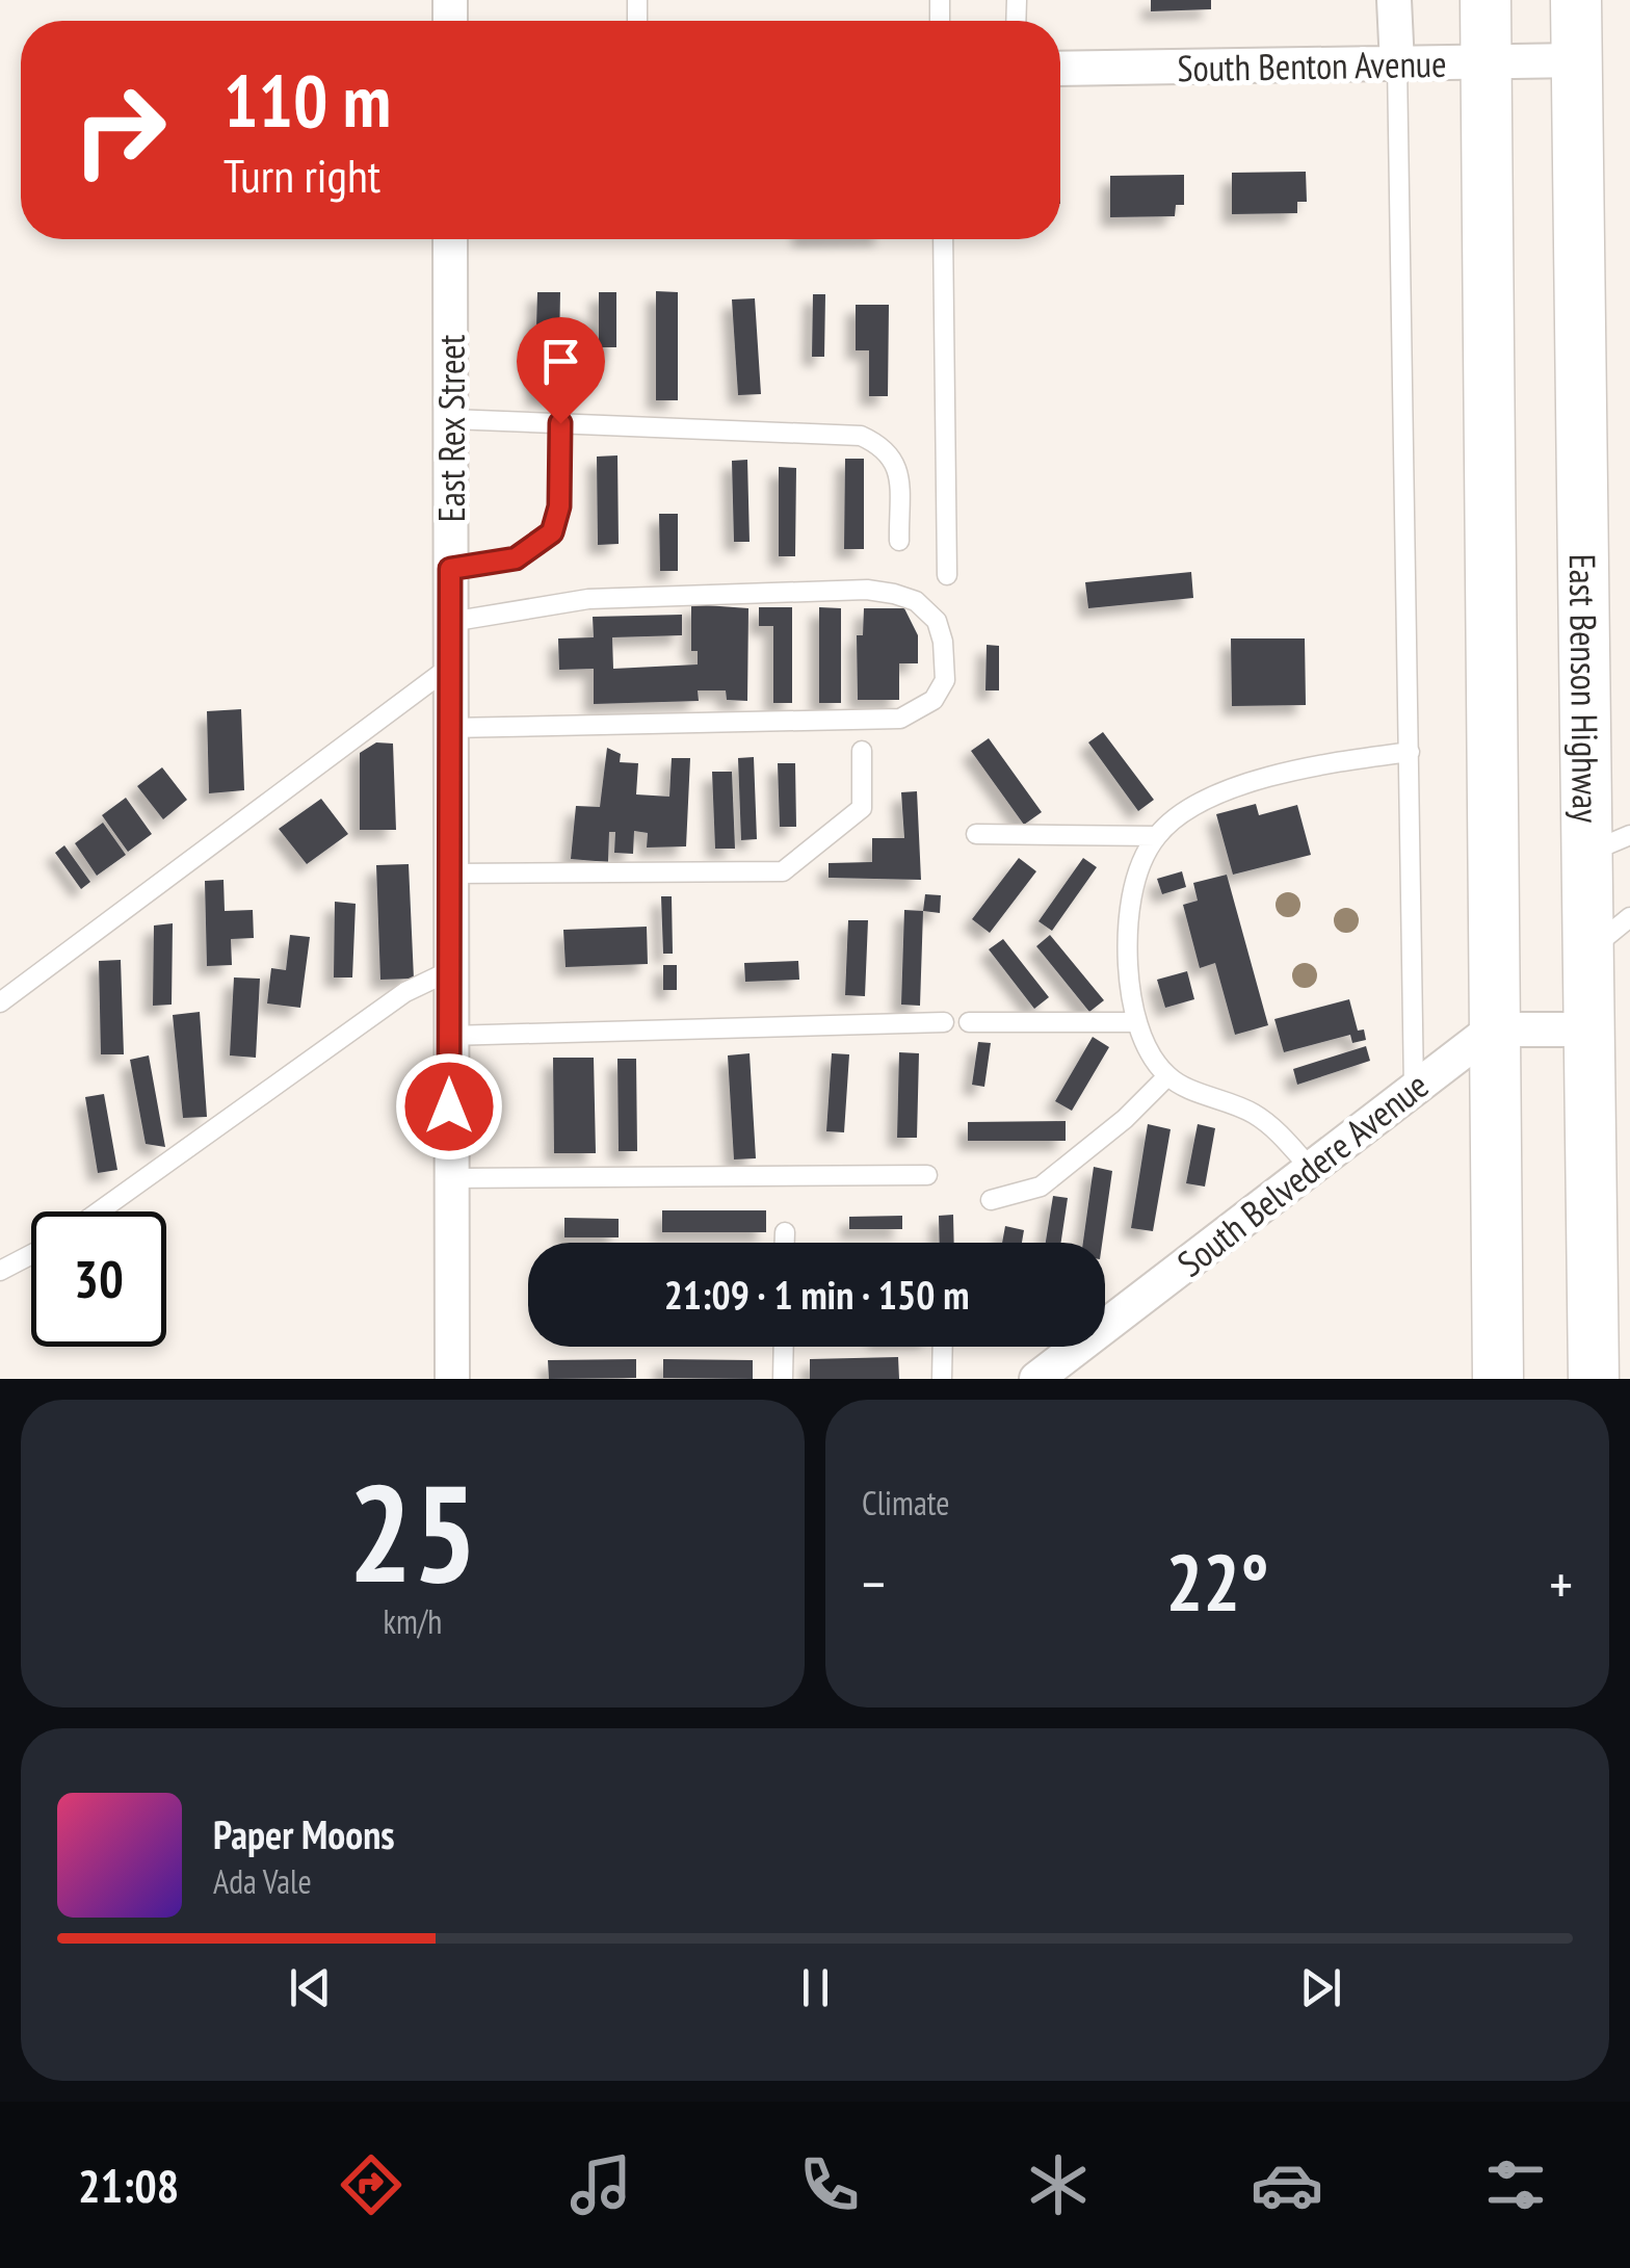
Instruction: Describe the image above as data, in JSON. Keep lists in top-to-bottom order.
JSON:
{
  "streets": {
    "main road": ["East Benson Highway"],
    "street": ["South Benton Avenue", "East Rex Street", "South Belvedere Avenue"]
  },
  "crossings": [
    ["South Benton Avenue", "East Benson Highway"]
  ],
  "page": {
    "turn": ["110 m", "Turn right"],
    "limit": "30",
    "trip": "21:09 · 1 min · 150 m",
    "tile": [
      ["25", "km/h"],
      "Climate"
    ],
    "heat": ["−", "22°", "+"],
    "song": ["Paper Moons", "Ada Vale"],
    "tabs": "21:08"
  }
}
